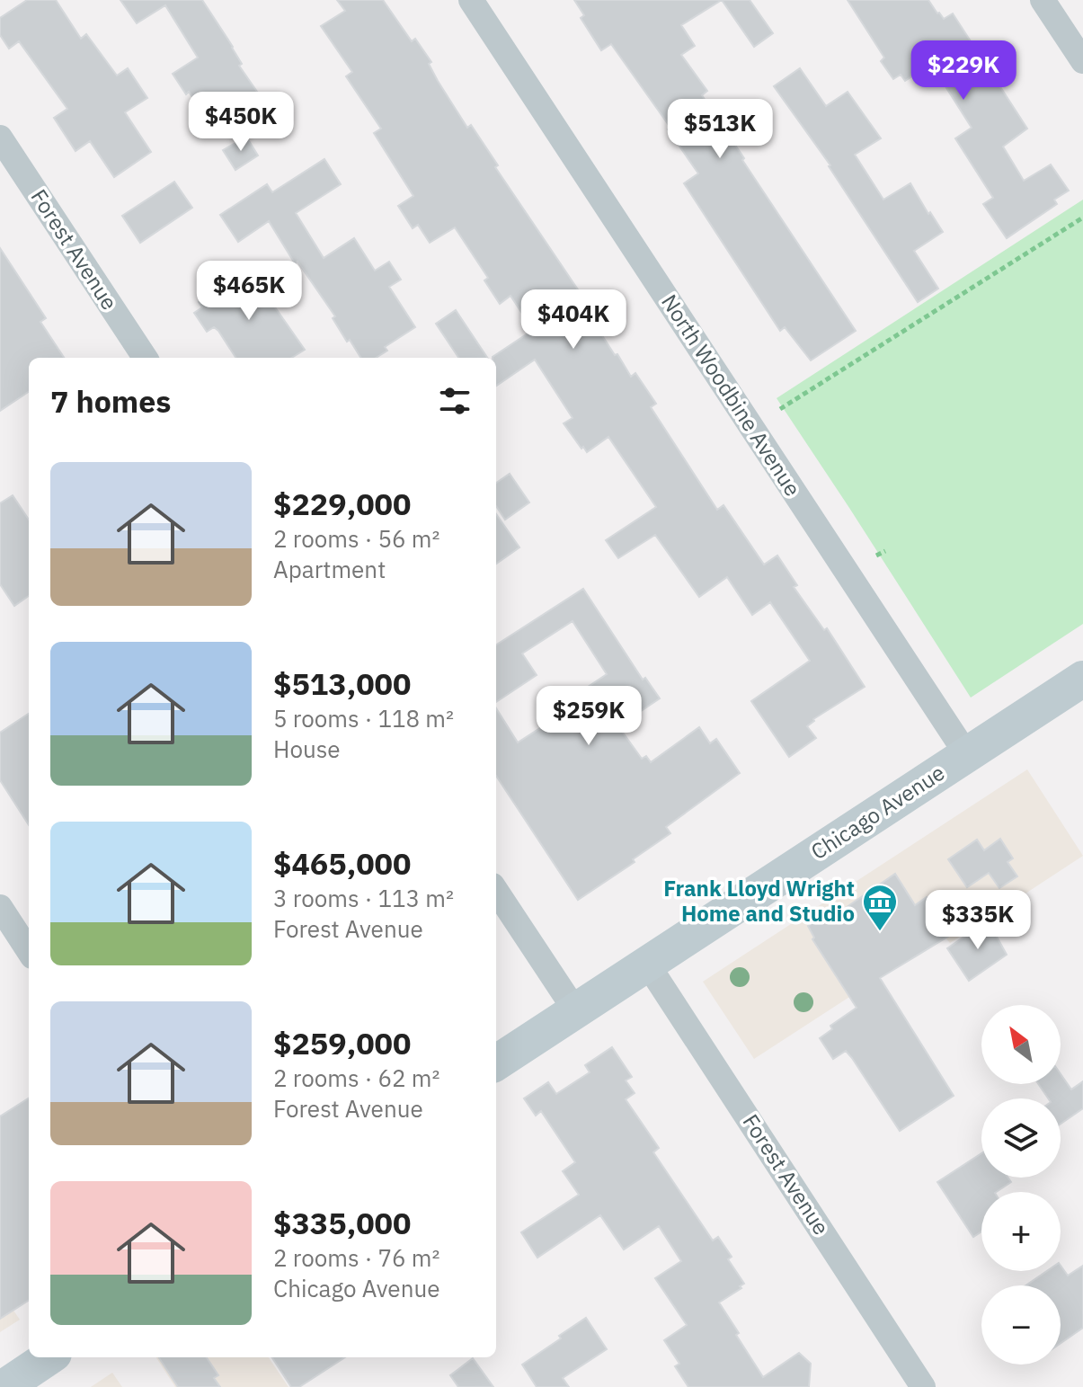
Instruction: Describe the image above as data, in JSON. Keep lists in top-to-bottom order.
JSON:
{
  "streets": {
    "main road": ["Chicago Avenue"],
    "street": ["Forest Avenue", "North Woodbine Avenue"]
  },
  "crossings": [
    ["Forest Avenue", "Chicago Avenue"],
    ["North Woodbine Avenue", "Chicago Avenue"]
  ],
  "places": {
    "museum": ["Frank Lloyd Wright Home and Studio"]
  },
  "north": "top left",
  "page": {
    "price": [
      "$229K",
      "$450K",
      "$513K",
      "$465K",
      "$404K",
      "$259K",
      "$335K"
    ],
    "heading": "7 homes",
    "list": [
      {
        "name": "$229,000",
        "note": "2 rooms · 56 m² · Apartment"
      },
      {
        "name": "$513,000",
        "note": "5 rooms · 118 m² · House"
      },
      {
        "name": "$465,000",
        "note": "3 rooms · 113 m² · Forest Avenue"
      },
      {
        "name": "$259,000",
        "note": "2 rooms · 62 m² · Forest Avenue"
      },
      {
        "name": "$335,000",
        "note": "2 rooms · 76 m² · Chicago Avenue"
      }
    ],
    "map_buttons": ["+", "−"]
  }
}
